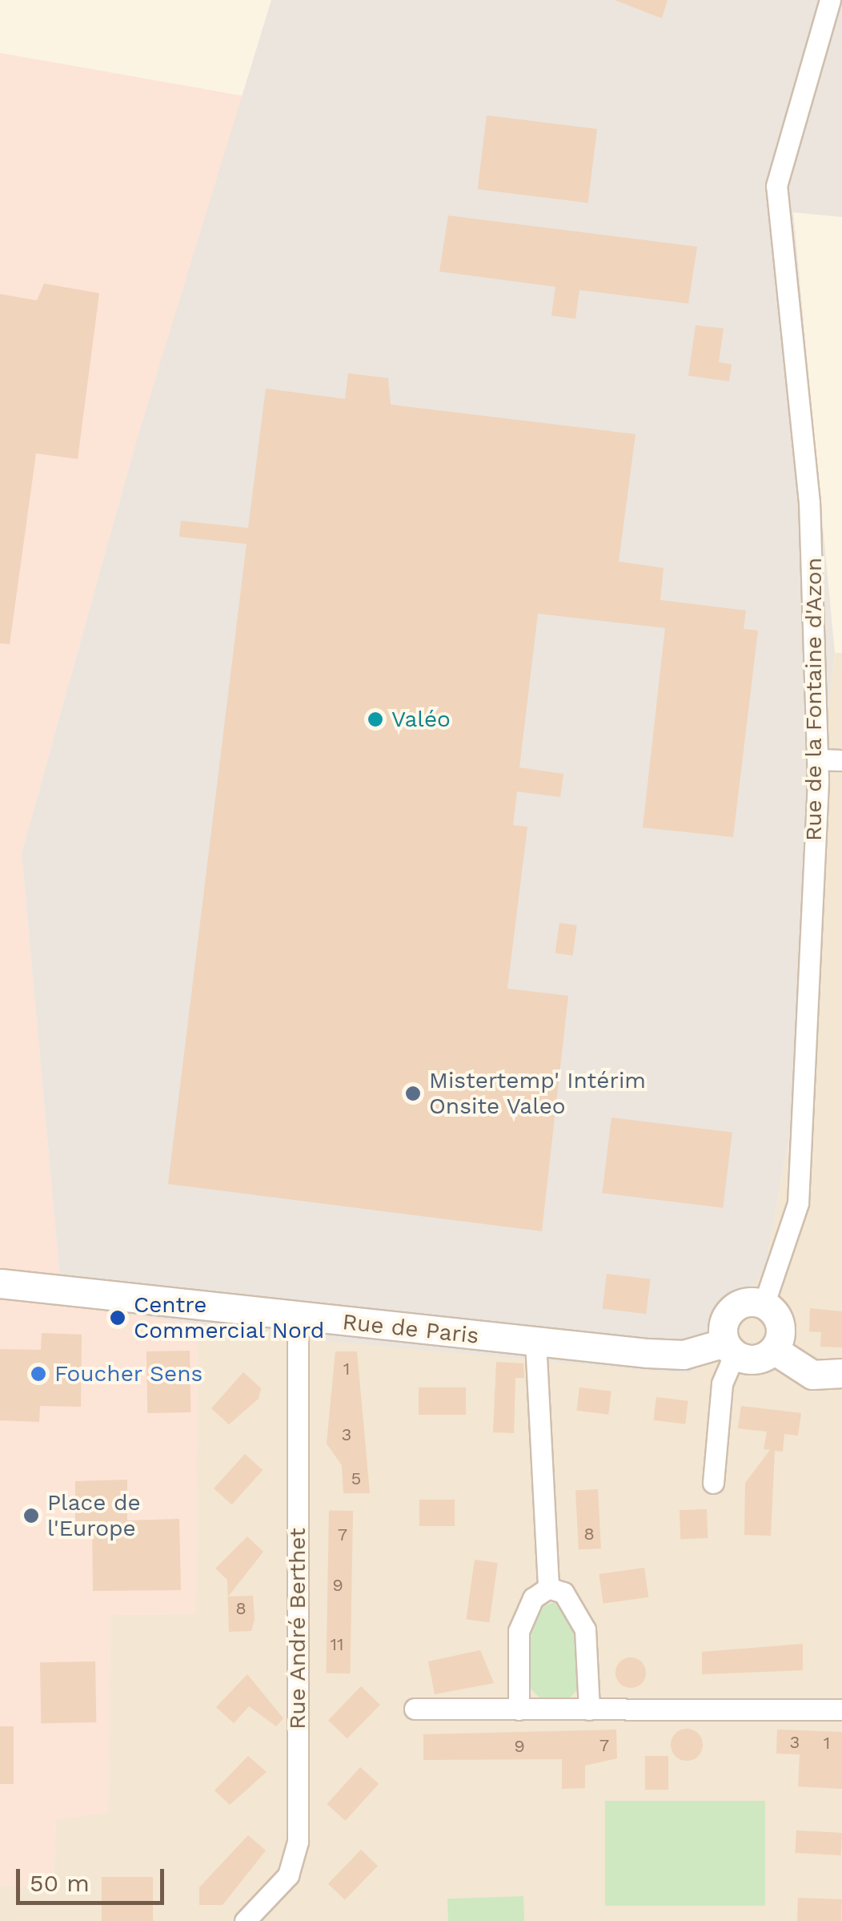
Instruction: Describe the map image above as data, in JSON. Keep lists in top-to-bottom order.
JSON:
{
  "streets": {
    "street": ["Rue de la Fontaine d'Azon", "Rue de Paris", "Rue André Berthet"]
  },
  "crossings": [
    ["Rue de la Fontaine d'Azon", "Rue de Paris"],
    ["Rue de Paris", "Rue André Berthet"]
  ],
  "places": [
    "Valéo",
    "Mistertemp' Intérim Onsite Valeo",
    "Centre Commercial Nord",
    "Foucher Sens",
    "Place de l'Europe"
  ],
  "house_numbers": [
    "1",
    "3",
    "5",
    "8",
    "7",
    "9",
    "8",
    "11",
    "3",
    "1",
    "7",
    "9"
  ],
  "scale_bar": "50 m"
}
